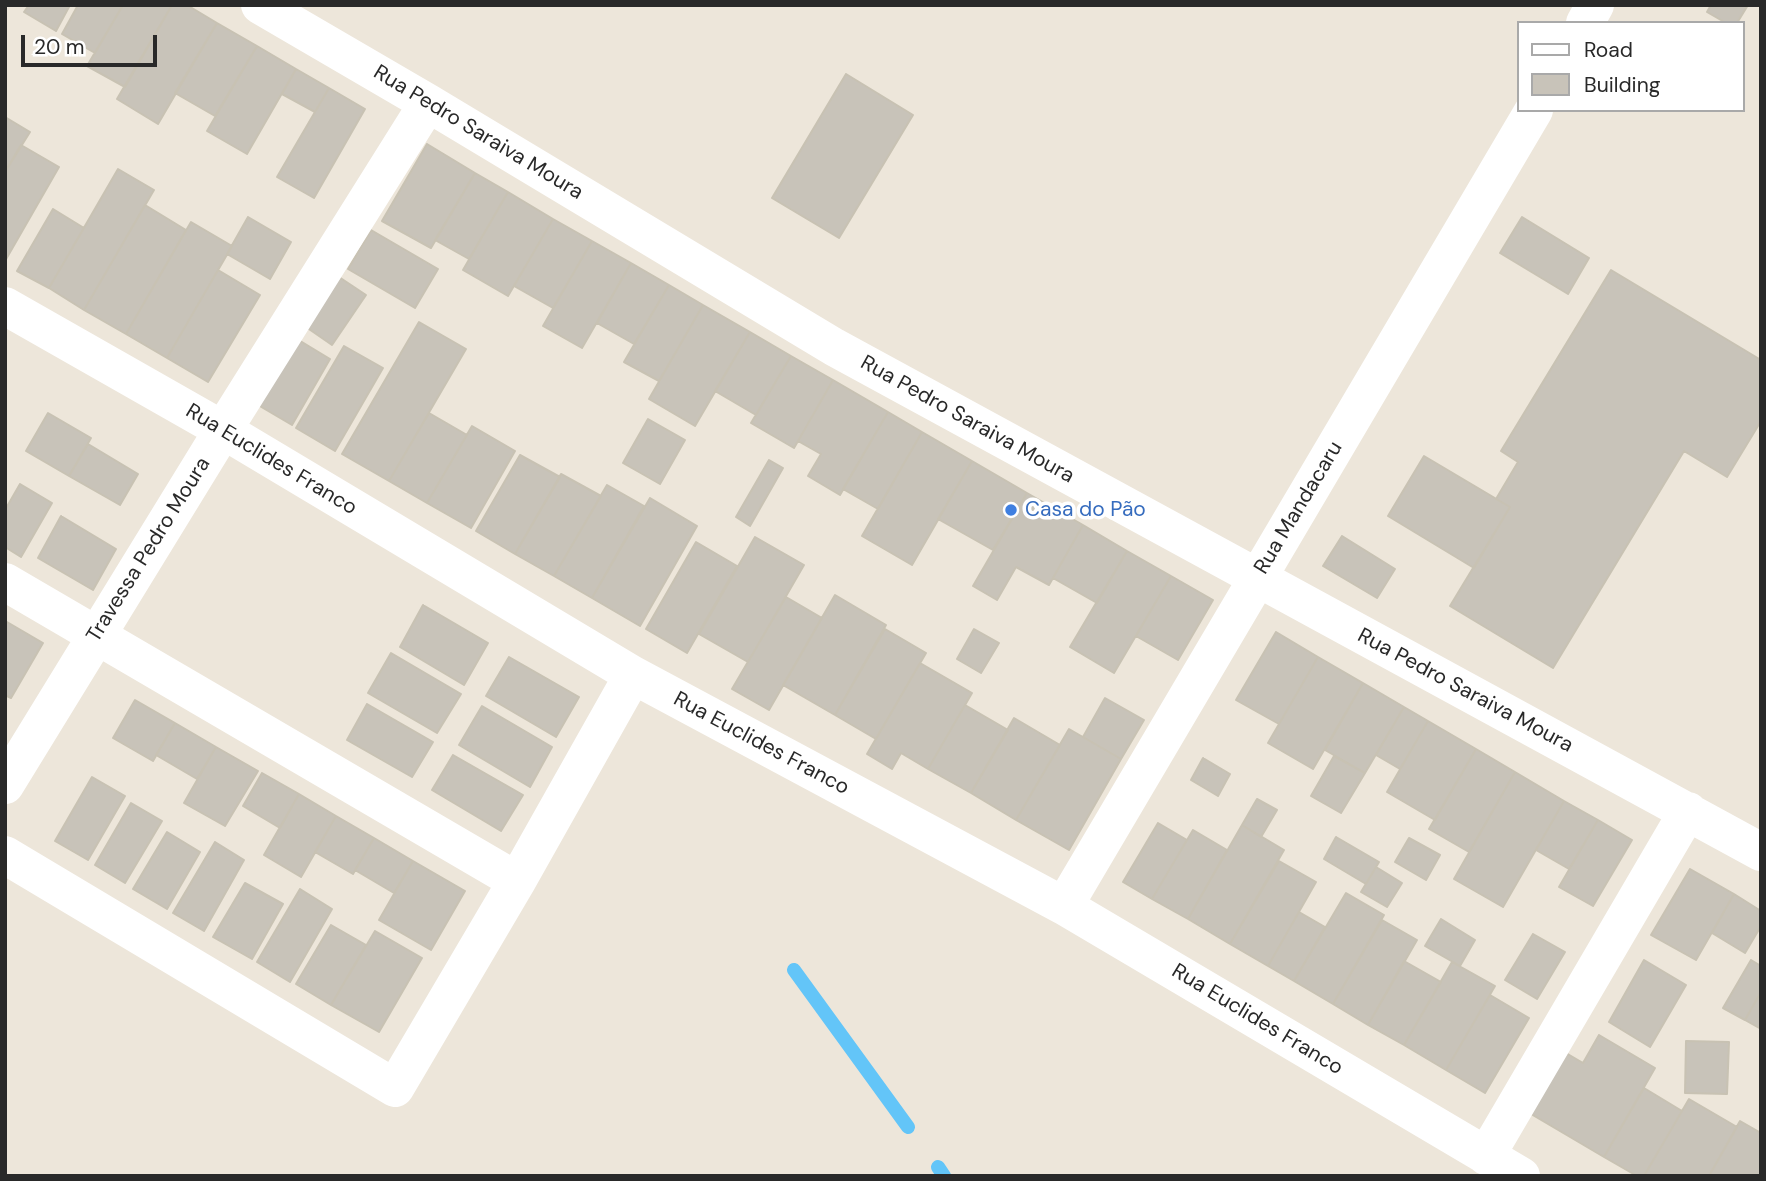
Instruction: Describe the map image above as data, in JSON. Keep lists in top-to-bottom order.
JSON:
{
  "streets": {
    "street": [
      "Rua Pedro Saraiva Moura",
      "Rua Euclides Franco",
      "Rua Mandacaru",
      "Travessa Pedro Moura"
    ]
  },
  "crossings": [
    ["Rua Pedro Saraiva Moura", "Rua Mandacaru"],
    ["Rua Pedro Saraiva Moura", "Travessa Pedro Moura"],
    ["Rua Euclides Franco", "Rua Mandacaru"],
    ["Rua Euclides Franco", "Travessa Pedro Moura"]
  ],
  "places": ["Casa do Pão"],
  "legend": ["Road", "Building"],
  "scale_bar": "20 m"
}
